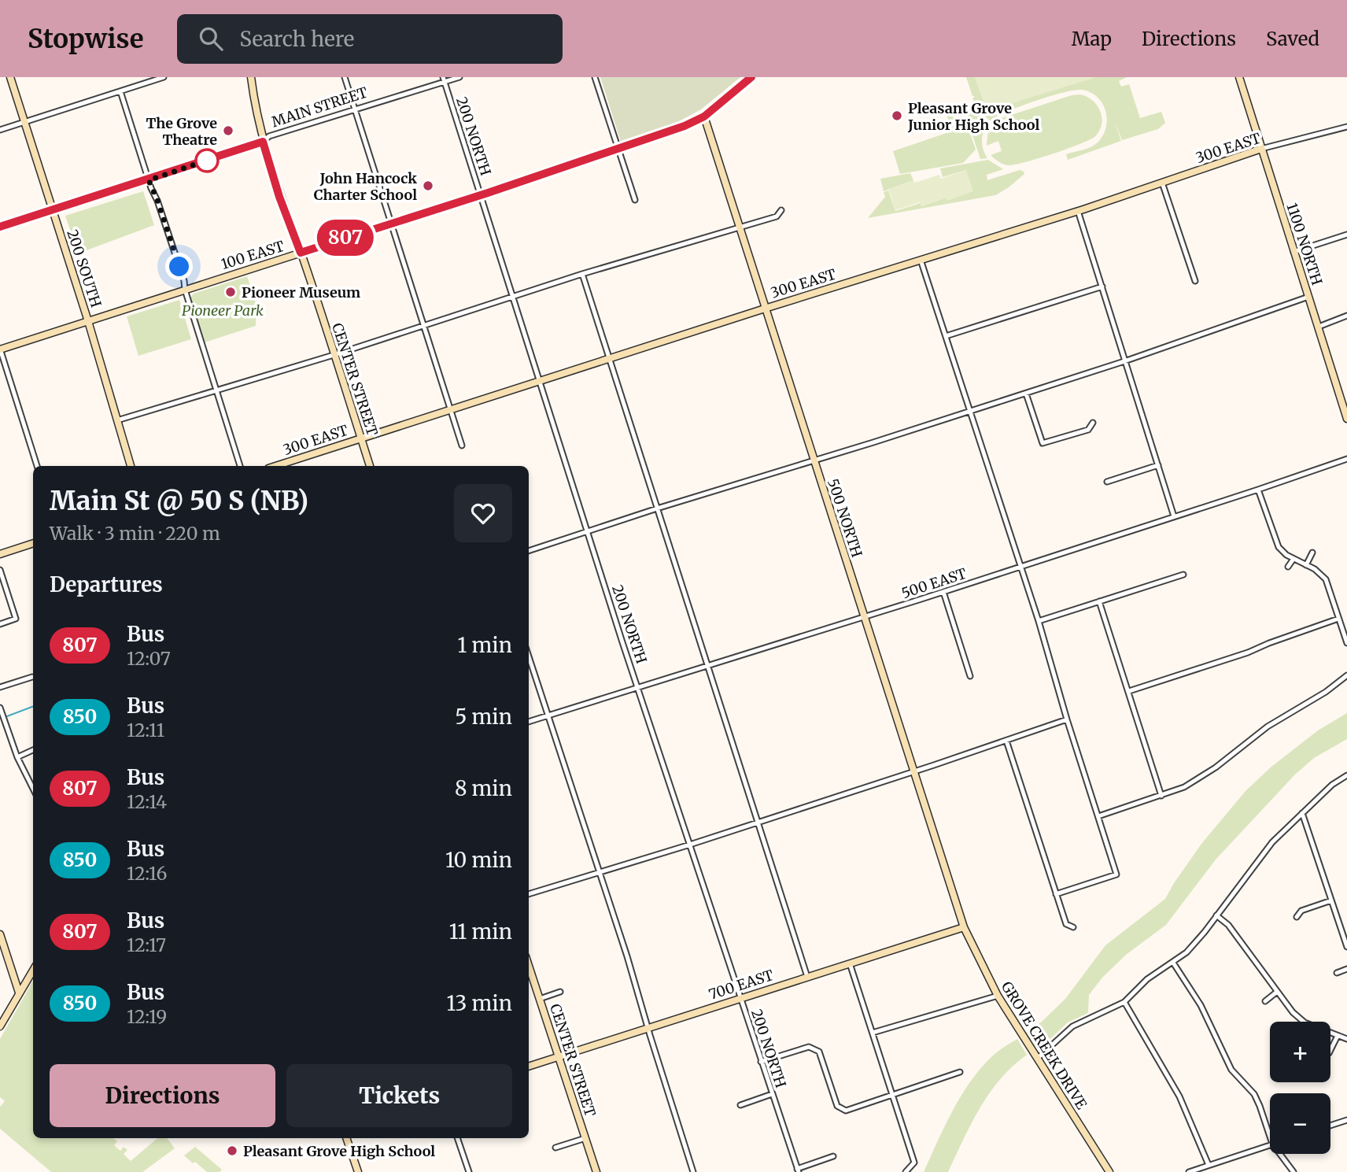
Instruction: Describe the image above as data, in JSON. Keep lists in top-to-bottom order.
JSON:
{
  "streets": {
    "street": [
      "MAIN STREET",
      "200 NORTH",
      "300 EAST",
      "1100 NORTH",
      "100 EAST",
      "200 SOUTH",
      "CENTER STREET",
      "500 NORTH",
      "500 EAST",
      "700 EAST",
      "GROVE CREEK DRIVE"
    ]
  },
  "crossings": [
    ["MAIN STREET", "200 NORTH"],
    ["MAIN STREET", "200 SOUTH"],
    ["MAIN STREET", "CENTER STREET"],
    ["200 NORTH", "300 EAST"],
    ["200 NORTH", "100 EAST"],
    ["200 NORTH", "500 EAST"],
    ["200 NORTH", "700 EAST"],
    ["300 EAST", "1100 NORTH"],
    ["300 EAST", "CENTER STREET"],
    ["300 EAST", "500 NORTH"],
    ["100 EAST", "200 SOUTH"],
    ["100 EAST", "CENTER STREET"],
    ["100 EAST", "500 NORTH"],
    ["CENTER STREET", "700 EAST"],
    ["500 NORTH", "500 EAST"],
    ["500 NORTH", "700 EAST"],
    ["500 NORTH", "GROVE CREEK DRIVE"],
    ["700 EAST", "GROVE CREEK DRIVE"]
  ],
  "parks": ["Pioneer Park"],
  "places": [
    "Pleasant Grove Junior High School",
    "The Grove Theatre",
    "John Hancock Charter School",
    "Pioneer Museum",
    "Pleasant Grove High School"
  ],
  "lines": ["bus line 807"],
  "page": {
    "header": "Stopwise",
    "search": "Search here",
    "nav": ["Map", "Directions", "Saved"],
    "on_map": "807",
    "heading": [
      ["Main St @ 50 S (NB)", "Walk · 3 min · 220 m"],
      "Departures"
    ],
    "list": [
      {
        "mark": "807",
        "name": "Bus",
        "note": "12:07",
        "value": "1 min"
      },
      {
        "mark": "850",
        "name": "Bus",
        "note": "12:11",
        "value": "5 min"
      },
      {
        "mark": "807",
        "name": "Bus",
        "note": "12:14",
        "value": "8 min"
      },
      {
        "mark": "850",
        "name": "Bus",
        "note": "12:16",
        "value": "10 min"
      },
      {
        "mark": "807",
        "name": "Bus",
        "note": "12:17",
        "value": "11 min"
      },
      {
        "mark": "850",
        "name": "Bus",
        "note": "12:19",
        "value": "13 min"
      }
    ],
    "map_buttons": ["+", "−"],
    "buttons": ["Directions", "Tickets"]
  }
}
